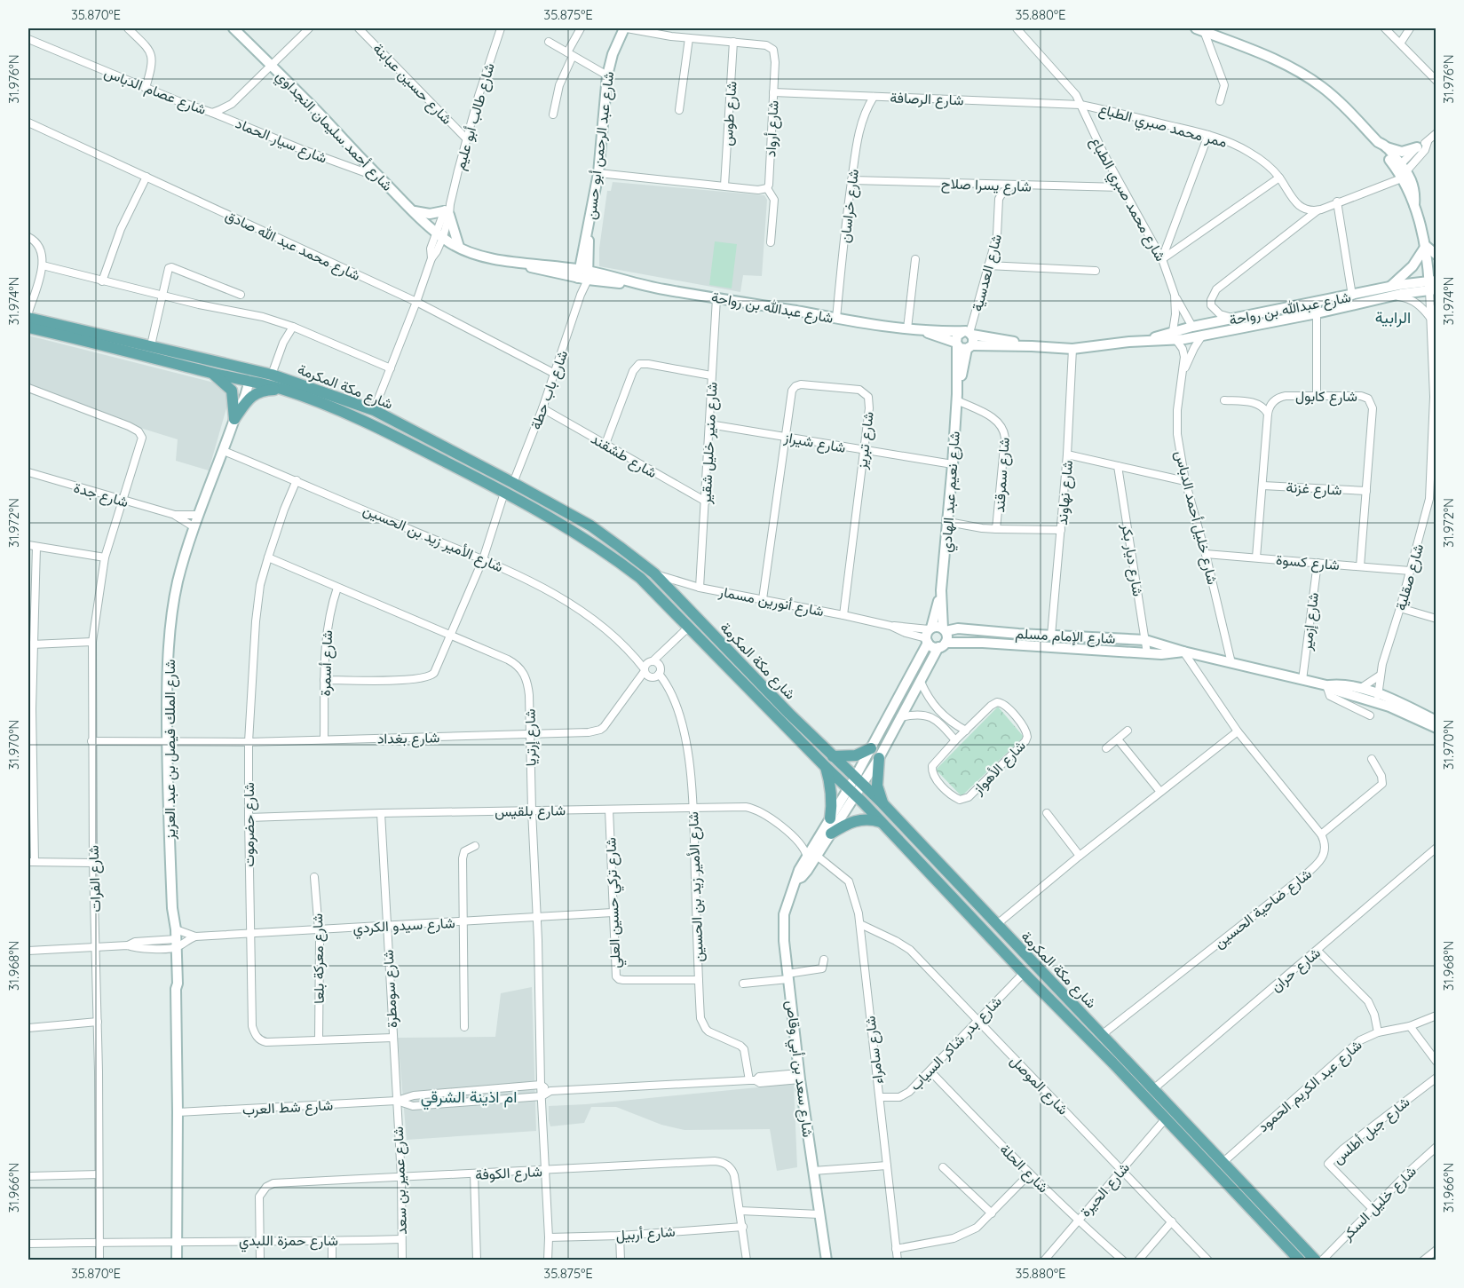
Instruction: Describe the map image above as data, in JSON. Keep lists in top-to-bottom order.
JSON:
{
  "streets": {
    "main road": ["شارع مكة المكرمة"],
    "street": [
      "شارع حسين عبابنة",
      "شارع عصام الدباس",
      "شارع الرصافة",
      "شارع طوس",
      "شارع طالب أبو عليم",
      "ممر محمد صبري الطباع",
      "شارع أرواد",
      "شارع أحمد سليمان النجداوي",
      "شارع سيار الحماد",
      "شارع عبد الرحمن أبو حسن",
      "شارع يسرا صلاح",
      "شارع محمد صبري الطباع",
      "شارع خراسان",
      "شارع محمد عبد الله صادق",
      "شارع العدسية",
      "شارع عبدالله بن رواحة",
      "شارع باب حطة",
      "شارع كابول",
      "شارع تبريز",
      "شارع شيراز",
      "شارع منير خليل شقير",
      "شارع طشقند",
      "شارع سمرقند",
      "شارع غزنة",
      "شارع نعيم عبد الهادي",
      "شارع نهاوند",
      "شارع جدة",
      "شارع خليل أحمد الدباس",
      "شارع الأمير زيد بن الحسين",
      "شارع ديار بكر",
      "شارع كسوة",
      "شارع صقلية",
      "شارع أنورين مسمار",
      "شارع إزمير",
      "شارع الإمام مسلم",
      "شارع أسمرة",
      "شارع بغداد",
      "شارع إرتريا",
      "شارع الملك فيصل بن عبد العزيز",
      "شارع الأهواز",
      "شارع بلقيس",
      "شارع حضرموت",
      "شارع الفرات",
      "شارع تركي حسين العلي",
      "شارع ضاحية الحسين",
      "شارع سيدو الكردي",
      "شارع معركة بلعا",
      "شارع حران",
      "شارع سومطرة",
      "شارع بدر شاكر السياب",
      "شارع سامراء",
      "شارع سعد بن أبي وقاص",
      "شارع الموصل",
      "شارع عبد الكريم الحمود",
      "شارع شط العرب",
      "شارع جبل أطلس",
      "شارع الحلة",
      "شارع الكوفة",
      "شارع عمير بن سعد",
      "شارع الحيرة",
      "شارع خليل السكر",
      "شارع أربيل",
      "شارع حمزة اللبدي"
    ]
  },
  "crossings": [
    ["شارع حسين عبابنة", "شارع طالب أبو عليم"],
    ["شارع عصام الدباس", "شارع أحمد سليمان النجداوي"],
    ["شارع عصام الدباس", "شارع سيار الحماد"],
    ["شارع الرصافة", "ممر محمد صبري الطباع"],
    ["شارع الرصافة", "شارع أرواد"],
    ["شارع الرصافة", "شارع محمد صبري الطباع"],
    ["شارع الرصافة", "شارع خراسان"],
    ["شارع طوس", "شارع أرواد"],
    ["شارع طالب أبو عليم", "شارع أحمد سليمان النجداوي"],
    ["شارع طالب أبو عليم", "شارع محمد عبد الله صادق"],
    ["شارع طالب أبو عليم", "شارع عبدالله بن رواحة"],
    ["شارع طالب أبو عليم", "شارع مكة المكرمة"],
    ["ممر محمد صبري الطباع", "شارع محمد صبري الطباع"],
    ["شارع أرواد", "شارع عبد الرحمن أبو حسن"],
    ["شارع أحمد سليمان النجداوي", "شارع سيار الحماد"],
    ["شارع أحمد سليمان النجداوي", "شارع عبدالله بن رواحة"],
    ["شارع عبد الرحمن أبو حسن", "شارع عبدالله بن رواحة"],
    ["شارع عبد الرحمن أبو حسن", "شارع باب حطة"],
    ["شارع يسرا صلاح", "شارع محمد صبري الطباع"],
    ["شارع يسرا صلاح", "شارع خراسان"],
    ["شارع يسرا صلاح", "شارع العدسية"],
    ["شارع محمد صبري الطباع", "شارع عبدالله بن رواحة"],
    ["شارع محمد صبري الطباع", "شارع خليل أحمد الدباس"],
    ["شارع خراسان", "شارع عبدالله بن رواحة"],
    ["شارع محمد عبد الله صادق", "شارع باب حطة"],
    ["شارع العدسية", "شارع عبدالله بن رواحة"],
    ["شارع العدسية", "شارع نعيم عبد الهادي"],
    ["شارع عبدالله بن رواحة", "شارع باب حطة"],
    ["شارع عبدالله بن رواحة", "شارع منير خليل شقير"],
    ["شارع عبدالله بن رواحة", "شارع نعيم عبد الهادي"],
    ["شارع عبدالله بن رواحة", "شارع نهاوند"],
    ["شارع عبدالله بن رواحة", "شارع خليل أحمد الدباس"],
    ["شارع عبدالله بن رواحة", "شارع صقلية"],
    ["شارع مكة المكرمة", "شارع باب حطة"],
    ["شارع مكة المكرمة", "شارع نعيم عبد الهادي"],
    ["شارع مكة المكرمة", "شارع أنورين مسمار"],
    ["شارع مكة المكرمة", "شارع الملك فيصل بن عبد العزيز"],
    ["شارع مكة المكرمة", "شارع ضاحية الحسين"],
    ["شارع مكة المكرمة", "شارع حران"],
    ["شارع مكة المكرمة", "شارع بدر شاكر السياب"],
    ["شارع مكة المكرمة", "شارع سعد بن أبي وقاص"],
    ["شارع مكة المكرمة", "شارع عبد الكريم الحمود"],
    ["شارع مكة المكرمة", "شارع الحيرة"],
    ["شارع باب حطة", "شارع طشقند"],
    ["شارع كابول", "شارع غزنة"],
    ["شارع كابول", "شارع كسوة"],
    ["شارع تبريز", "شارع شيراز"],
    ["شارع تبريز", "شارع أنورين مسمار"],
    ["شارع شيراز", "شارع منير خليل شقير"],
    ["شارع شيراز", "شارع نعيم عبد الهادي"],
    ["شارع منير خليل شقير", "شارع طشقند"],
    ["شارع منير خليل شقير", "شارع أنورين مسمار"],
    ["شارع سمرقند", "شارع نعيم عبد الهادي"],
    ["شارع نعيم عبد الهادي", "شارع أنورين مسمار"],
    ["شارع نعيم عبد الهادي", "شارع الإمام مسلم"],
    ["شارع نعيم عبد الهادي", "شارع سعد بن أبي وقاص"],
    ["شارع نهاوند", "شارع الإمام مسلم"],
    ["شارع جدة", "شارع الملك فيصل بن عبد العزيز"],
    ["شارع جدة", "شارع الفرات"],
    ["شارع خليل أحمد الدباس", "شارع كسوة"],
    ["شارع خليل أحمد الدباس", "شارع الإمام مسلم"],
    ["شارع الأمير زيد بن الحسين", "شارع بغداد"],
    ["شارع الأمير زيد بن الحسين", "شارع الملك فيصل بن عبد العزيز"],
    ["شارع الأمير زيد بن الحسين", "شارع بلقيس"],
    ["شارع الأمير زيد بن الحسين", "شارع حضرموت"],
    ["شارع الأمير زيد بن الحسين", "شارع تركي حسين العلي"],
    ["شارع الأمير زيد بن الحسين", "شارع شط العرب"],
    ["شارع ديار بكر", "شارع الإمام مسلم"],
    ["شارع كسوة", "شارع صقلية"],
    ["شارع كسوة", "شارع إزمير"],
    ["شارع صقلية", "شارع الإمام مسلم"],
    ["شارع أنورين مسمار", "شارع الإمام مسلم"],
    ["شارع إزمير", "شارع الإمام مسلم"],
    ["شارع أسمرة", "شارع بغداد"],
    ["شارع أسمرة", "شارع إرتريا"],
    ["شارع بغداد", "شارع إرتريا"],
    ["شارع بغداد", "شارع الملك فيصل بن عبد العزيز"],
    ["شارع بغداد", "شارع حضرموت"],
    ["شارع بغداد", "شارع الفرات"],
    ["شارع إرتريا", "شارع بلقيس"],
    ["شارع إرتريا", "شارع حضرموت"],
    ["شارع إرتريا", "شارع سيدو الكردي"],
    ["شارع إرتريا", "شارع شط العرب"],
    ["شارع إرتريا", "شارع الكوفة"],
    ["شارع إرتريا", "شارع أربيل"],
    ["شارع الملك فيصل بن عبد العزيز", "شارع سيدو الكردي"],
    ["شارع الملك فيصل بن عبد العزيز", "شارع شط العرب"],
    ["شارع الملك فيصل بن عبد العزيز", "شارع حمزة اللبدي"],
    ["شارع بلقيس", "شارع حضرموت"],
    ["شارع بلقيس", "شارع تركي حسين العلي"],
    ["شارع بلقيس", "شارع سومطرة"],
    ["شارع بلقيس", "شارع سامراء"],
    ["شارع بلقيس", "شارع سعد بن أبي وقاص"],
    ["شارع حضرموت", "شارع سيدو الكردي"],
    ["شارع حضرموت", "شارع معركة بلعا"],
    ["شارع حضرموت", "شارع سومطرة"],
    ["شارع الفرات", "شارع حمزة اللبدي"],
    ["شارع تركي حسين العلي", "شارع سيدو الكردي"],
    ["شارع سيدو الكردي", "شارع معركة بلعا"],
    ["شارع سيدو الكردي", "شارع سومطرة"],
    ["شارع سومطرة", "شارع شط العرب"],
    ["شارع سومطرة", "شارع عمير بن سعد"],
    ["شارع بدر شاكر السياب", "شارع سامراء"],
    ["شارع بدر شاكر السياب", "شارع الموصل"],
    ["شارع بدر شاكر السياب", "شارع الحلة"],
    ["شارع سامراء", "شارع سعد بن أبي وقاص"],
    ["شارع سامراء", "شارع الموصل"],
    ["شارع سعد بن أبي وقاص", "شارع شط العرب"],
    ["شارع الموصل", "شارع الحيرة"],
    ["شارع شط العرب", "شارع عمير بن سعد"],
    ["شارع جبل أطلس", "شارع خليل السكر"],
    ["شارع الحلة", "شارع الحيرة"],
    ["شارع الكوفة", "شارع عمير بن سعد"],
    ["شارع الكوفة", "شارع أربيل"],
    ["شارع الكوفة", "شارع حمزة اللبدي"],
    ["شارع عمير بن سعد", "شارع حمزة اللبدي"]
  ],
  "districts": ["الرابية", "ام اذينة الشرقي"],
  "coordinates": [
    "35.870°E",
    "35.875°E",
    "35.880°E",
    "31.976°N",
    "31.974°N",
    "31.972°N",
    "31.970°N",
    "31.968°N",
    "31.966°N"
  ]
}
